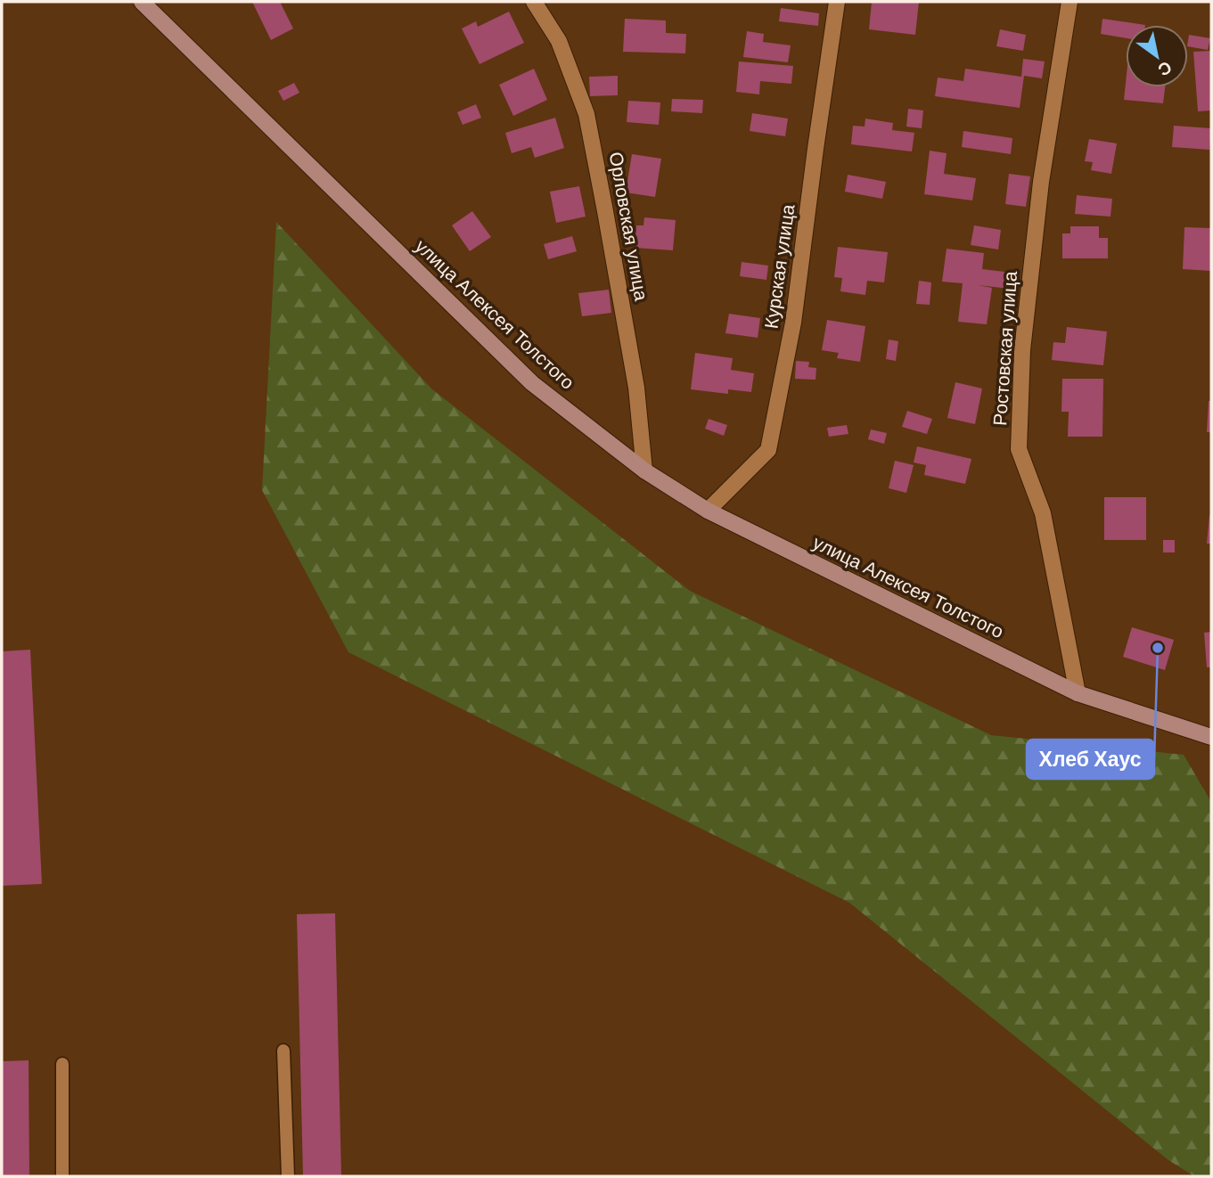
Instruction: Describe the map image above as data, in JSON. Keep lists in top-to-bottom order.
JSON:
{
  "streets": {
    "street": [
      "Орловская улица",
      "Курская улица",
      "улица Алексея Толстого",
      "Ростовская улица"
    ]
  },
  "crossings": [
    ["Орловская улица", "улица Алексея Толстого"],
    ["Курская улица", "улица Алексея Толстого"],
    ["улица Алексея Толстого", "Ростовская улица"]
  ],
  "places": ["Хлеб Хаус"],
  "north": "bottom right"
}
